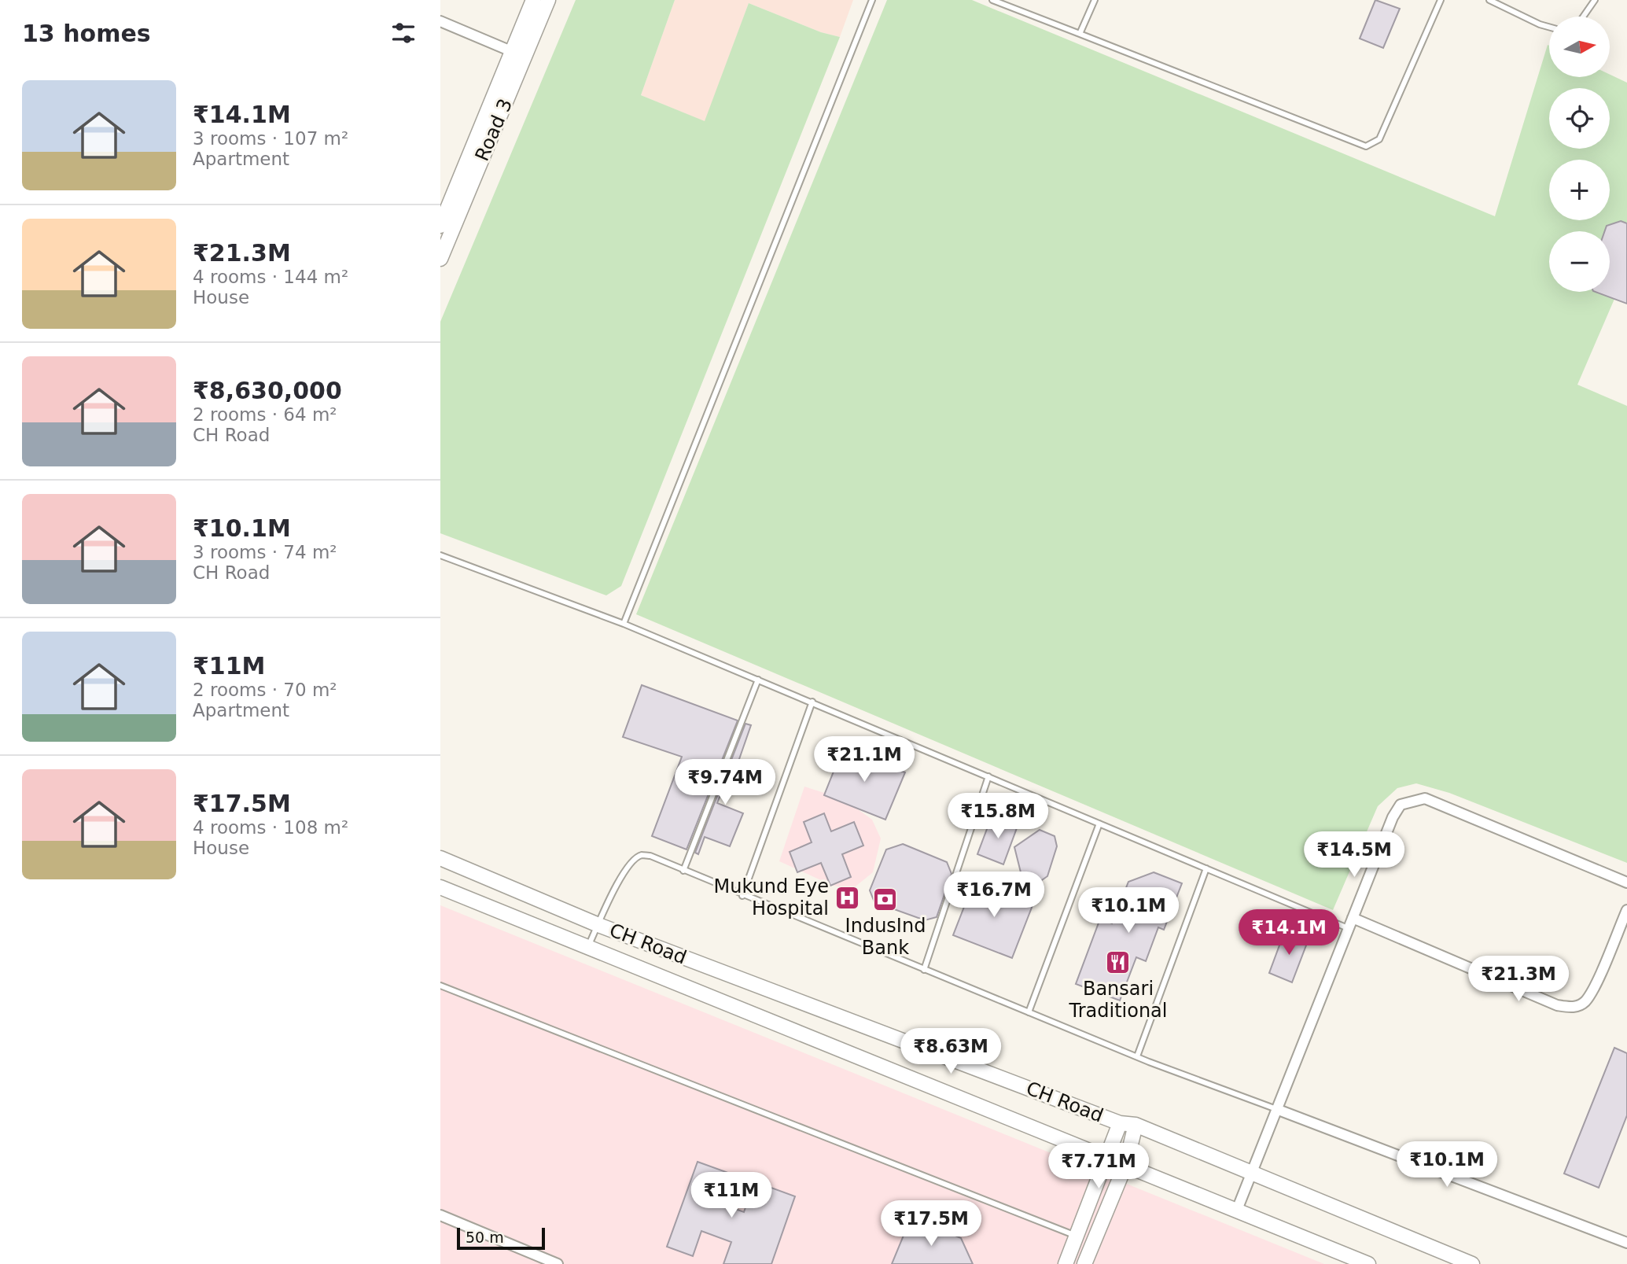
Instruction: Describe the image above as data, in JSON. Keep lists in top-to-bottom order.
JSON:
{
  "streets": {
    "street": ["Road 3", "CH Road"]
  },
  "places": {
    "hospital": ["Mukund Eye Hospital"],
    "bank": ["IndusInd Bank"],
    "restaurant": ["Bansari Traditional"]
  },
  "scale_bar": "50 m",
  "north": "right",
  "page": {
    "heading": "13 homes",
    "map_buttons": ["+", "−"],
    "list": [
      {
        "name": "₹14.1M",
        "note": "3 rooms · 107 m² · Apartment"
      },
      {
        "name": "₹21.3M",
        "note": "4 rooms · 144 m² · House"
      },
      {
        "name": "₹8,630,000",
        "note": "2 rooms · 64 m² · CH Road"
      },
      {
        "name": "₹10.1M",
        "note": "3 rooms · 74 m² · CH Road"
      },
      {
        "name": "₹11M",
        "note": "2 rooms · 70 m² · Apartment"
      },
      {
        "name": "₹17.5M",
        "note": "4 rooms · 108 m² · House"
      }
    ],
    "price": [
      "₹21.1M",
      "₹9.74M",
      "₹15.8M",
      "₹14.5M",
      "₹16.7M",
      "₹10.1M",
      "₹14.1M",
      "₹21.3M",
      "₹8.63M",
      "₹10.1M",
      "₹7.71M",
      "₹11M",
      "₹17.5M"
    ],
    "scale": "50 m"
  }
}
